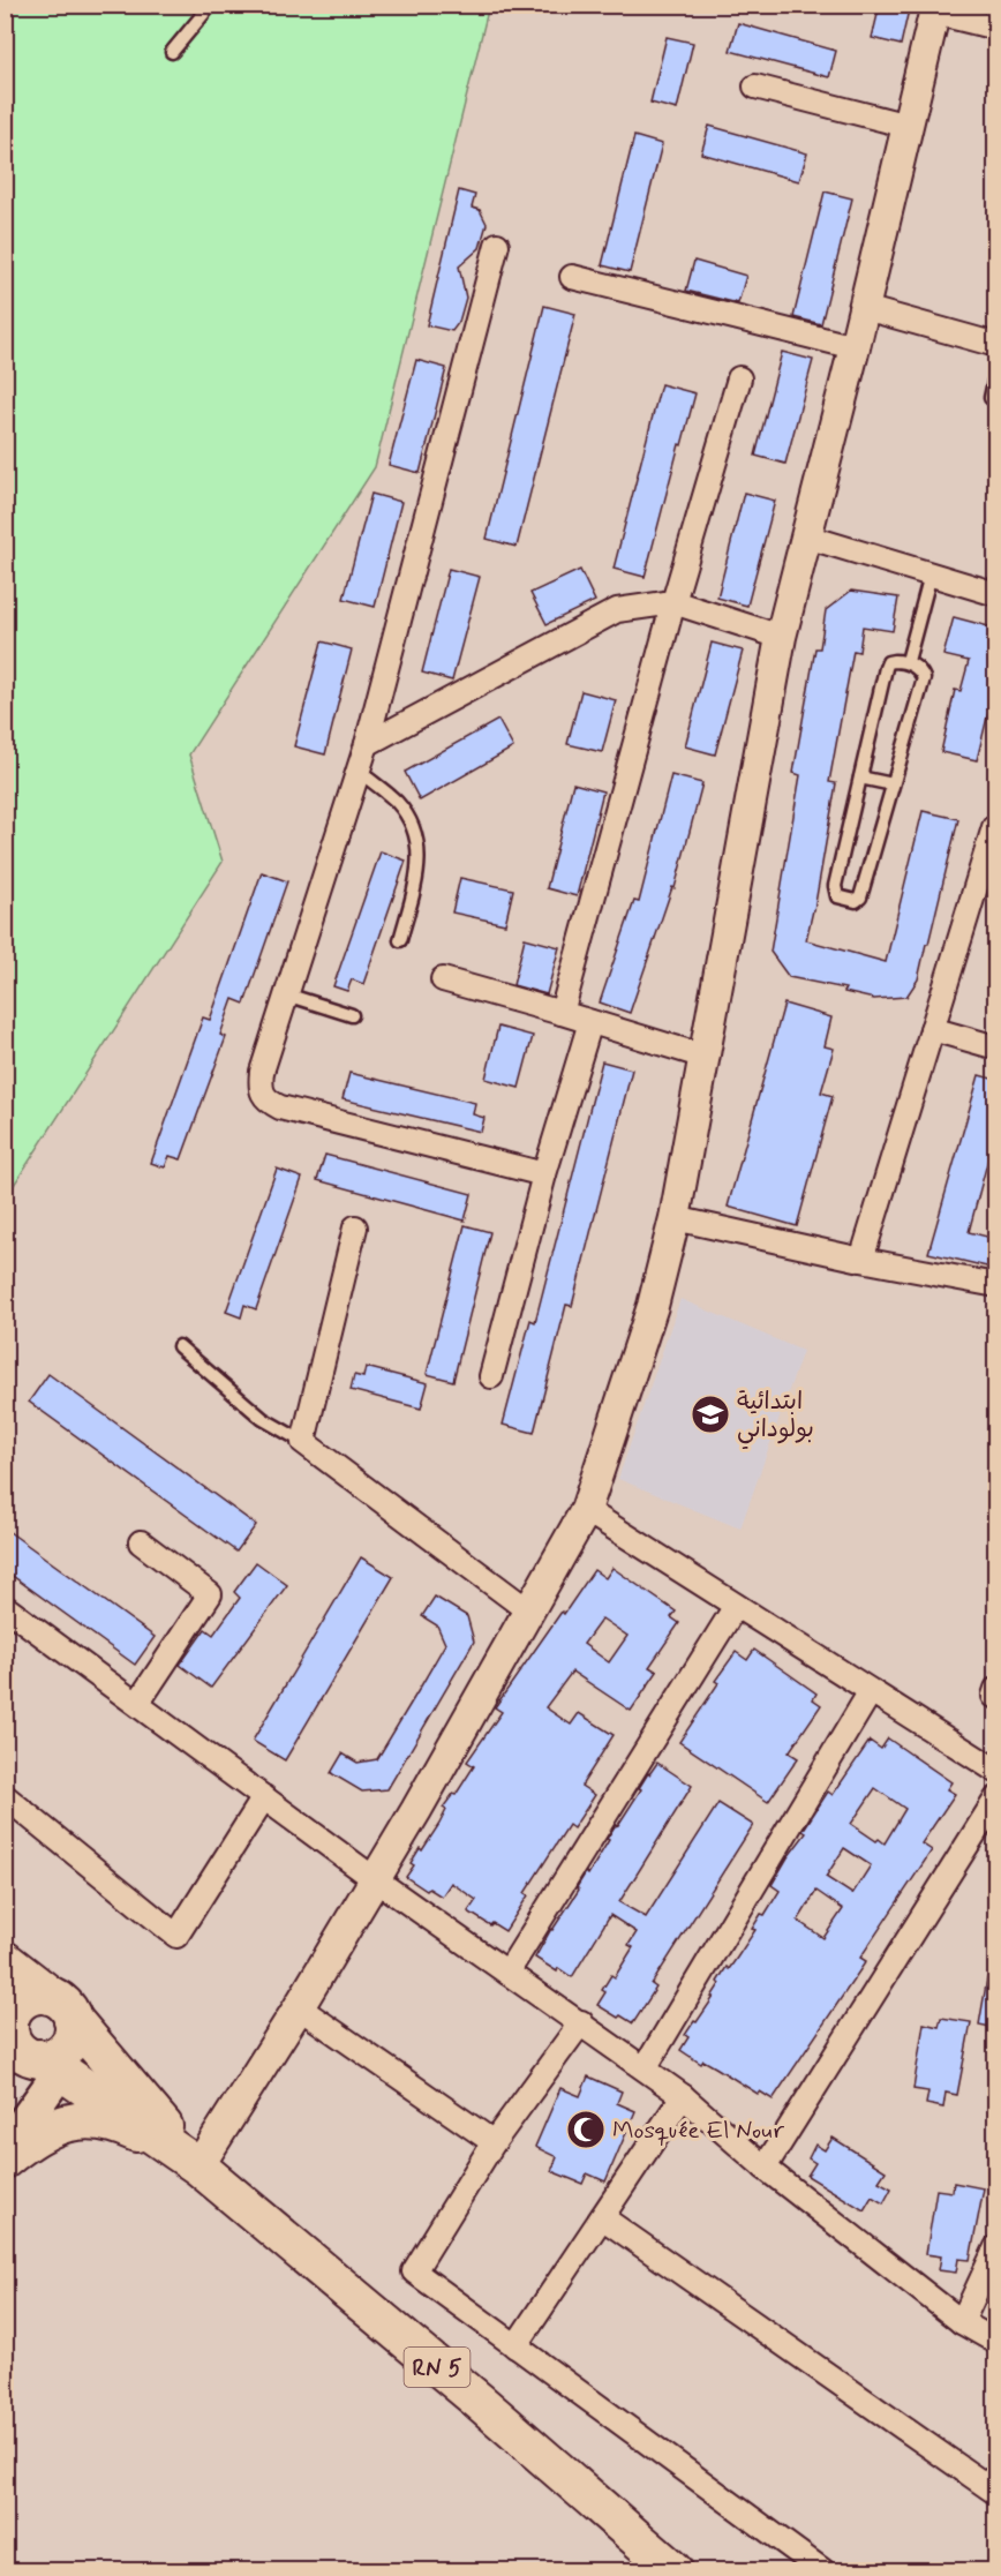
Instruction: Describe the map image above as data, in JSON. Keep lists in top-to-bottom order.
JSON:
{
  "streets": {
    "main road": ["RN 5"]
  },
  "places": {
    "school or university": ["ابتدائية بولوداني"],
    "mosque": ["Mosquée El Nour"]
  }
}
